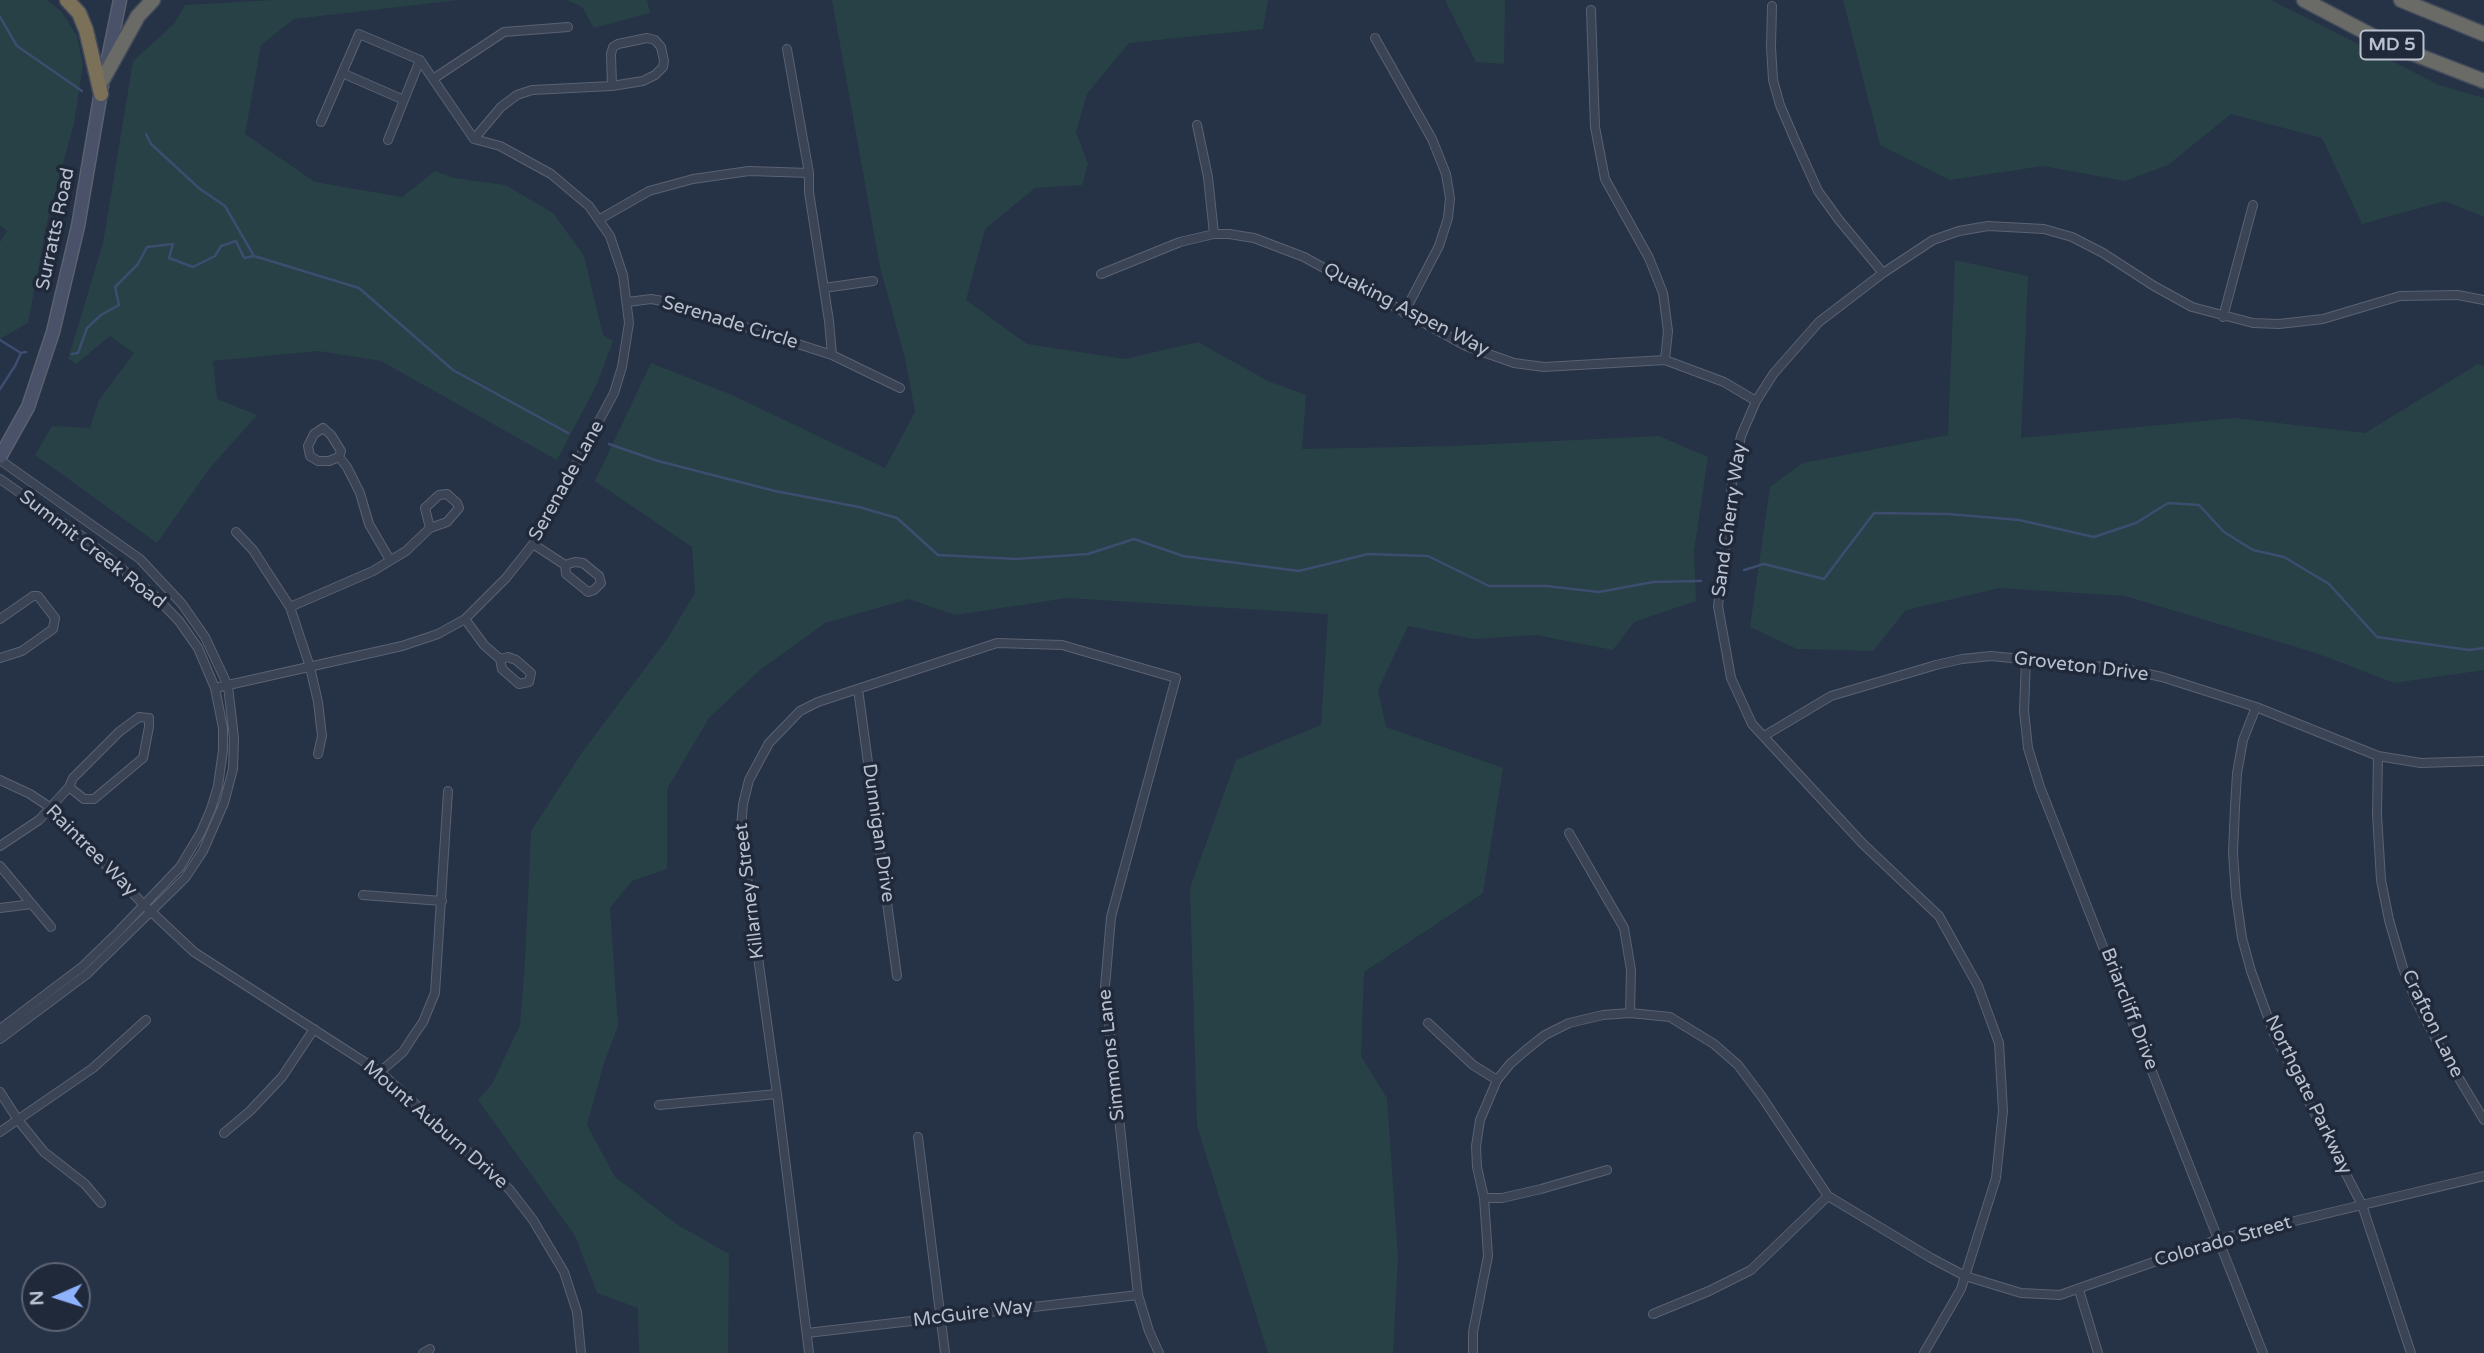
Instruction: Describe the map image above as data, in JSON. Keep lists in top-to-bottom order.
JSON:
{
  "streets": {
    "highway": ["MD 5"],
    "main road": ["Surratts Road"],
    "street": [
      "Quaking Aspen Way",
      "Serenade Circle",
      "Serenade Lane",
      "Sand Cherry Way",
      "Summit Creek Road",
      "Groveton Drive",
      "Dunnigan Drive",
      "Raintree Way",
      "Killarney Street",
      "Briarcliff Drive",
      "Crafton Lane",
      "Simmons Lane",
      "Northgate Parkway",
      "Mount Auburn Drive",
      "Colorado Street",
      "McGuire Way"
    ]
  },
  "crossings": [
    ["Surratts Road", "Summit Creek Road"],
    ["Quaking Aspen Way", "Sand Cherry Way"],
    ["Serenade Circle", "Serenade Lane"],
    ["Serenade Lane", "Summit Creek Road"],
    ["Sand Cherry Way", "Groveton Drive"],
    ["Sand Cherry Way", "Colorado Street"],
    ["Summit Creek Road", "Raintree Way"],
    ["Summit Creek Road", "Mount Auburn Drive"],
    ["Groveton Drive", "Briarcliff Drive"],
    ["Groveton Drive", "Crafton Lane"],
    ["Groveton Drive", "Northgate Parkway"],
    ["Dunnigan Drive", "Killarney Street"],
    ["Raintree Way", "Mount Auburn Drive"],
    ["Killarney Street", "Simmons Lane"],
    ["Killarney Street", "McGuire Way"],
    ["Briarcliff Drive", "Colorado Street"],
    ["Simmons Lane", "McGuire Way"],
    ["Northgate Parkway", "Colorado Street"]
  ],
  "north": "left"
}
